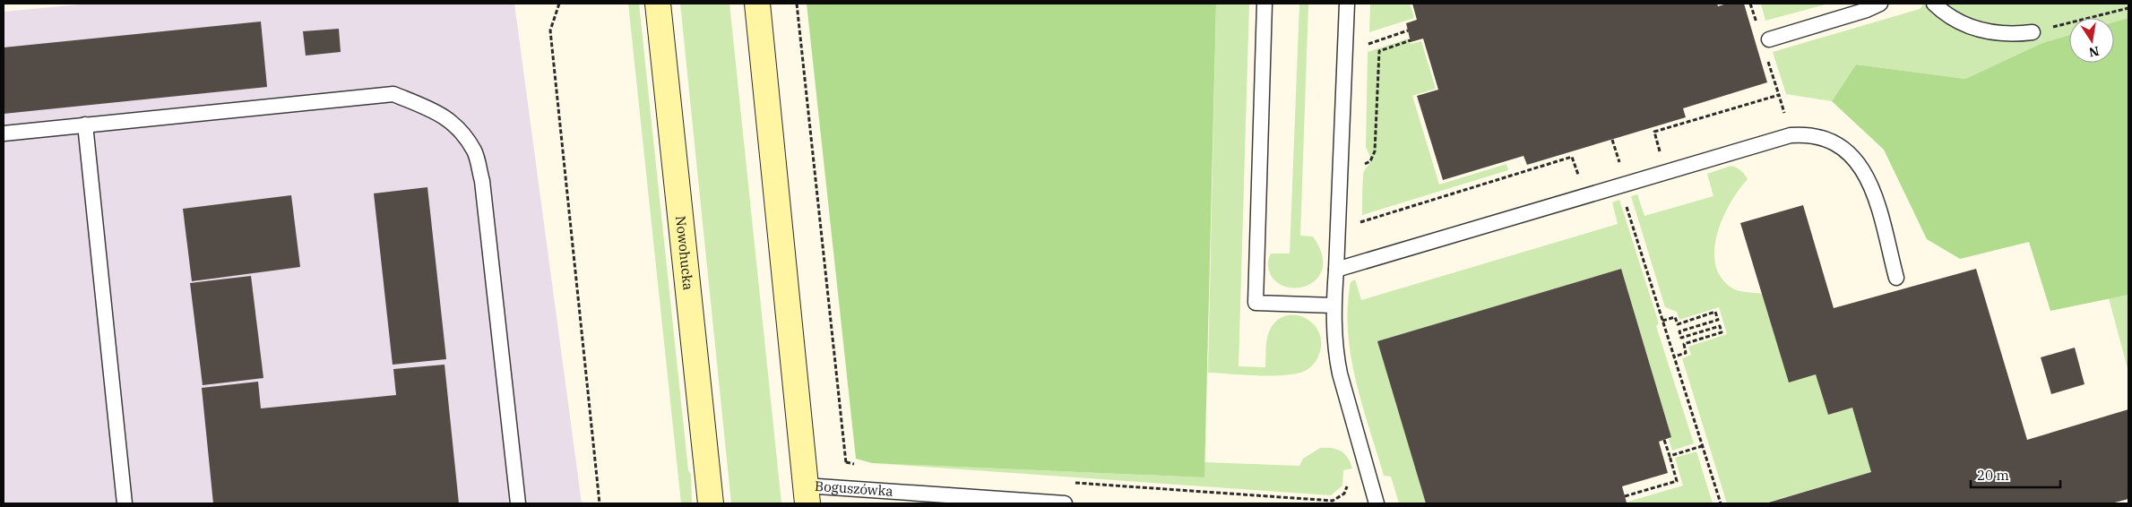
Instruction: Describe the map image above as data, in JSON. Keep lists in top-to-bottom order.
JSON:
{
  "streets": {
    "main road": ["Nowohucka"],
    "lane": ["Boguszówka"]
  },
  "scale_bar": "20 m",
  "north": "bottom"
}
